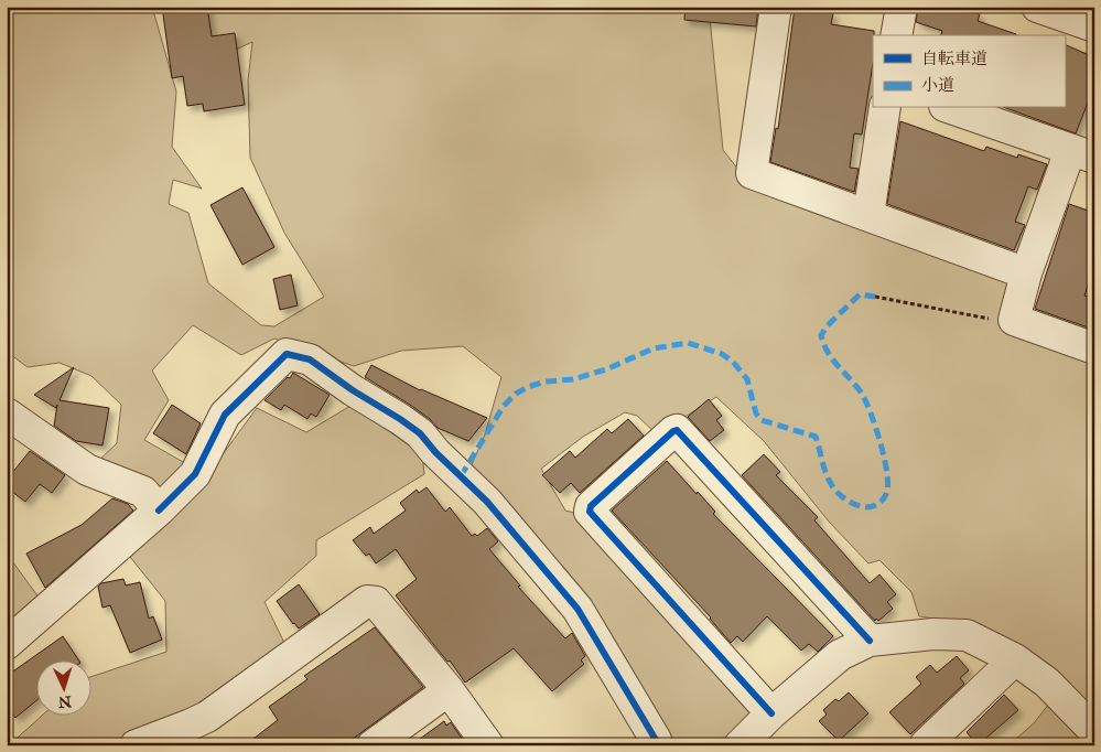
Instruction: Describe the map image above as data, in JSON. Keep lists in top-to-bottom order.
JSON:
{
  "legend": ["自転車道", "小道"],
  "north": "bottom"
}
